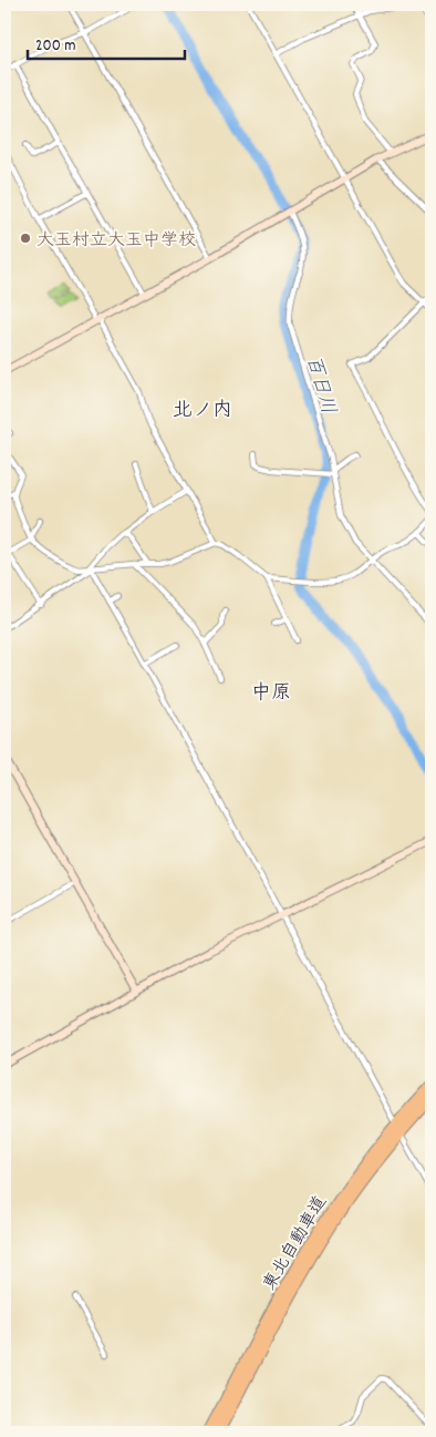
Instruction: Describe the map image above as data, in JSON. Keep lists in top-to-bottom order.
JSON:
{
  "streets": {
    "highway": ["東北自動車道"]
  },
  "districts": ["北ノ内", "中原"],
  "water": ["百日川"],
  "places": ["大玉村立大玉中学校"],
  "scale_bar": "200 m"
}
